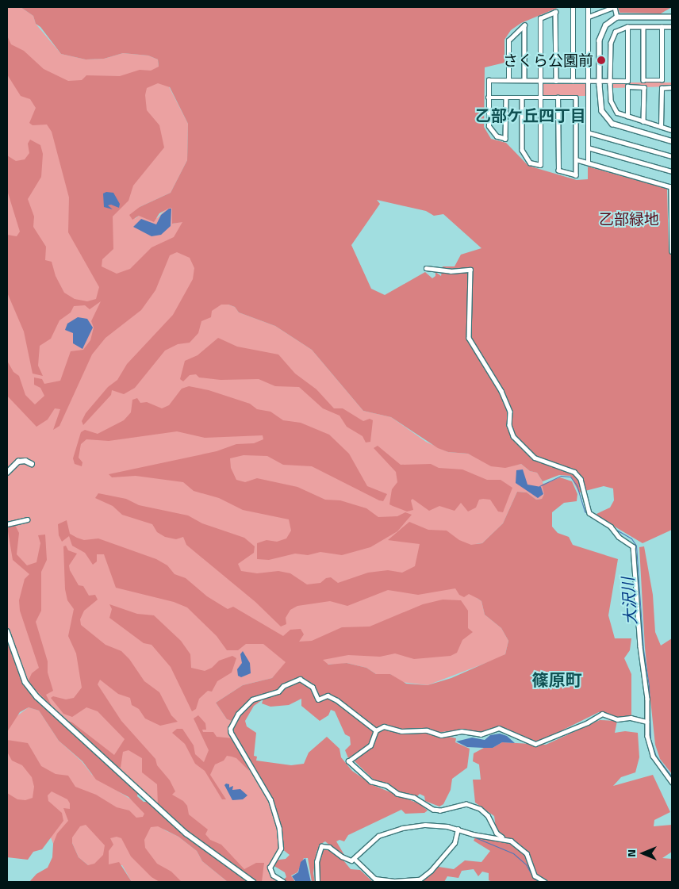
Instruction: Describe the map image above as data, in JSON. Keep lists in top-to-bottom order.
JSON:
{
  "districts": ["乙部ケ丘四丁目", "篠原町"],
  "water": ["大沢川"],
  "parks": ["乙部緑地"],
  "places": ["さくら公園前"],
  "north": "left"
}
